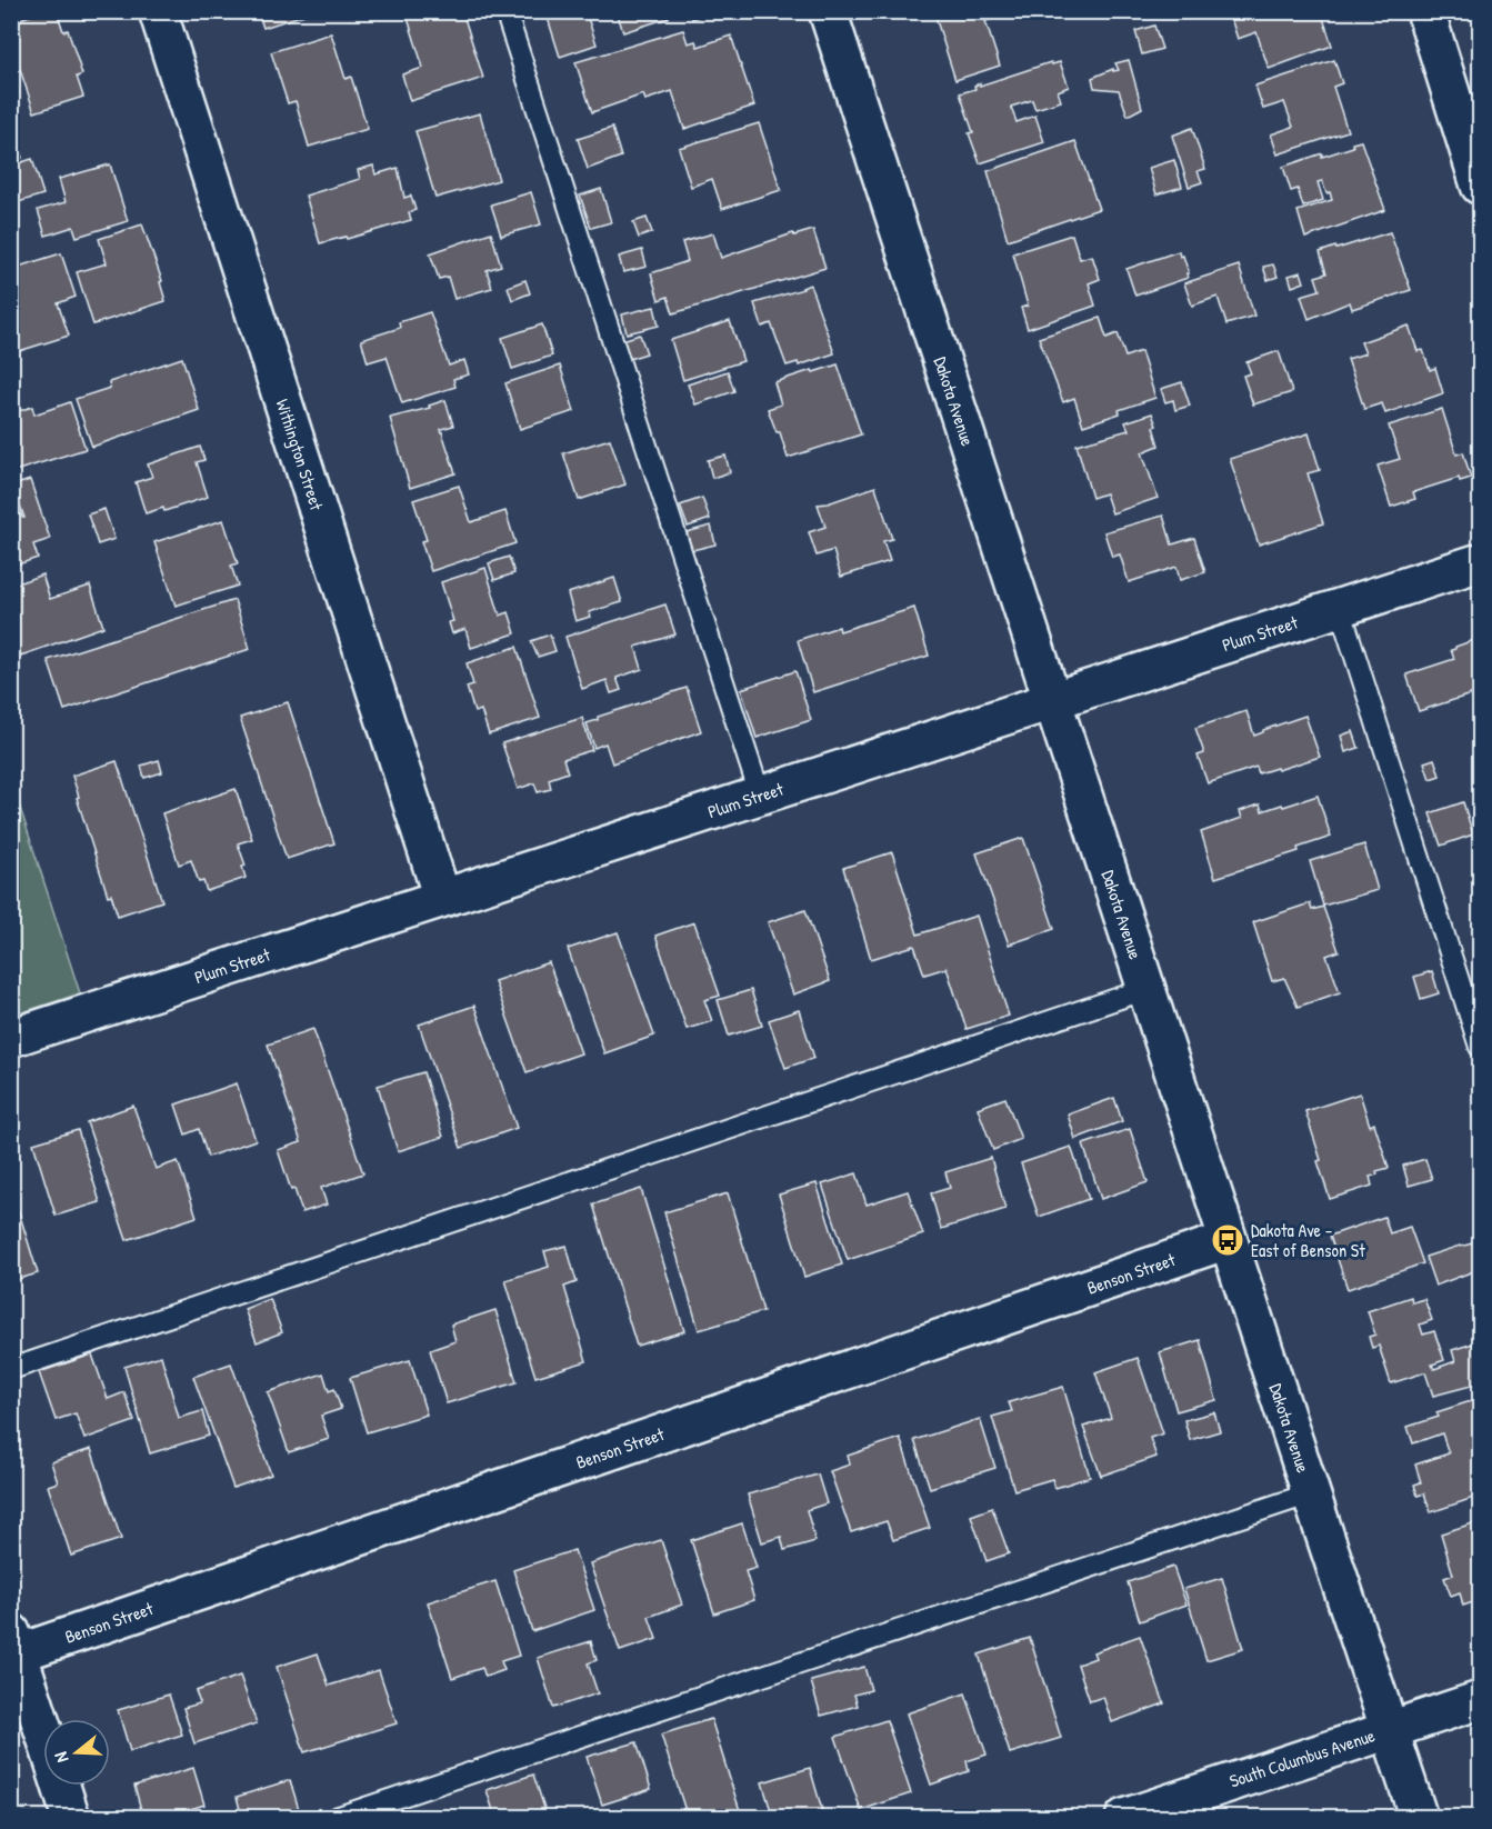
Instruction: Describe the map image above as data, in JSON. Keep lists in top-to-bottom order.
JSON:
{
  "streets": {
    "street": [
      "Dakota Avenue",
      "Withington Street",
      "Plum Street",
      "Benson Street",
      "South Columbus Avenue"
    ]
  },
  "crossings": [
    ["Dakota Avenue", "Plum Street"],
    ["Dakota Avenue", "Benson Street"],
    ["Dakota Avenue", "South Columbus Avenue"],
    ["Withington Street", "Plum Street"]
  ],
  "places": {
    "bus stop": ["Dakota Ave - East of Benson St"]
  },
  "north": "left"
}
